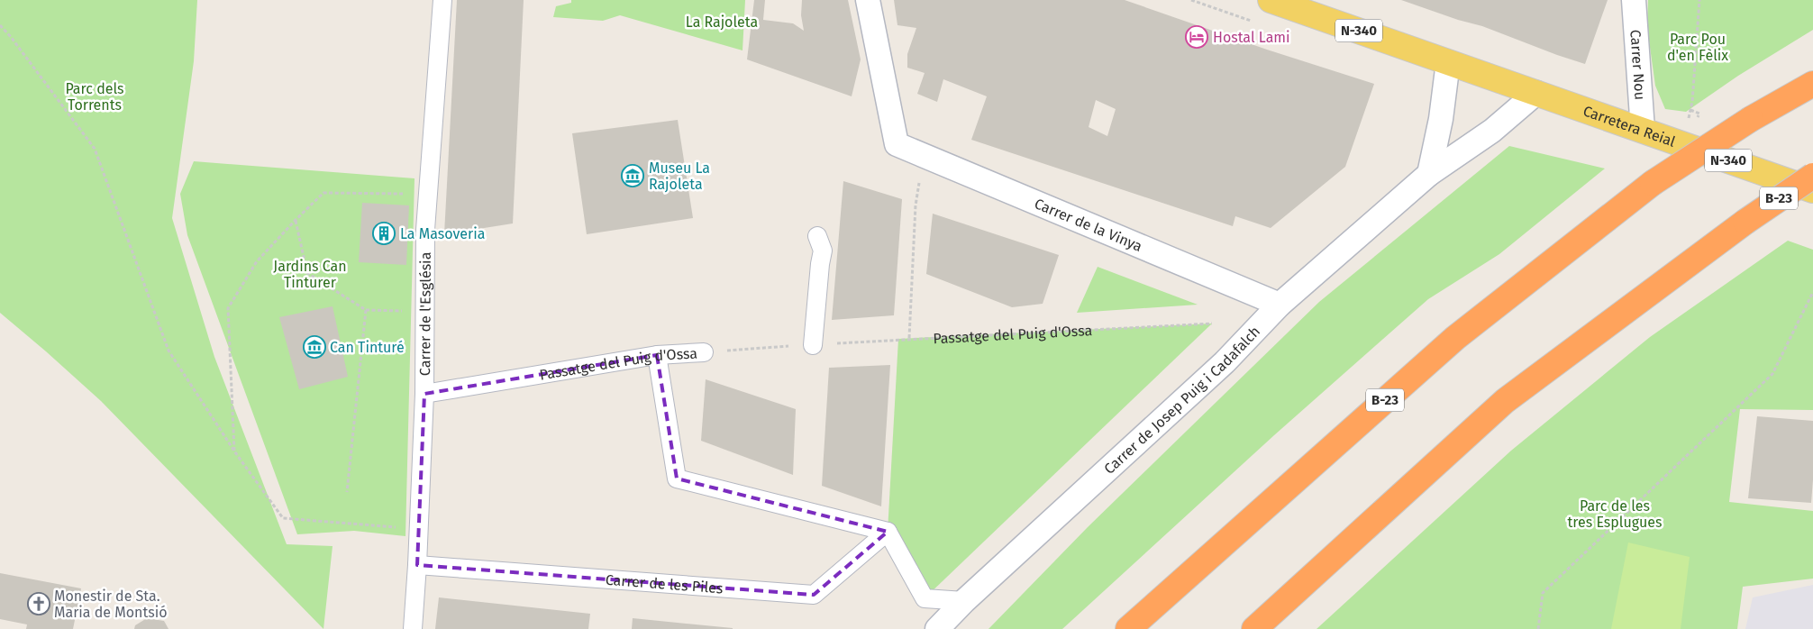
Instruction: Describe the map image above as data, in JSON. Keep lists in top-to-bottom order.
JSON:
{
  "streets": {
    "highway": ["B-23"],
    "main road": ["N-340", "Carretera Reial"],
    "street": [
      "Carrer Nou",
      "Carrer de la Vinya",
      "Carrer de l'Església",
      "Passatge del Puig d'Ossa",
      "Carrer de Josep Puig i Cadafalch",
      "Carrer de les Piles"
    ]
  },
  "crossings": [
    ["N-340", "Carretera Reial"],
    ["Carrer Nou", "Carretera Reial"],
    ["Carretera Reial", "Carrer de Josep Puig i Cadafalch"],
    ["Carrer de la Vinya", "Carrer de Josep Puig i Cadafalch"],
    ["Carrer de l'Església", "Passatge del Puig d'Ossa"],
    ["Carrer de l'Església", "Carrer de les Piles"]
  ],
  "parks": [
    "La Rajoleta",
    "Parc Pou d'en Fèlix",
    "Parc dels Torrents",
    "Jardins Can Tinturer",
    "Parc de les tres Esplugues"
  ],
  "places": {
    "hotel": ["Hostal Lami"],
    "museum": ["Museu La Rajoleta", "Can Tinturé"],
    "building": ["La Masoveria"],
    "church": ["Monestir de Sta. Maria de Montsió"]
  }
}
